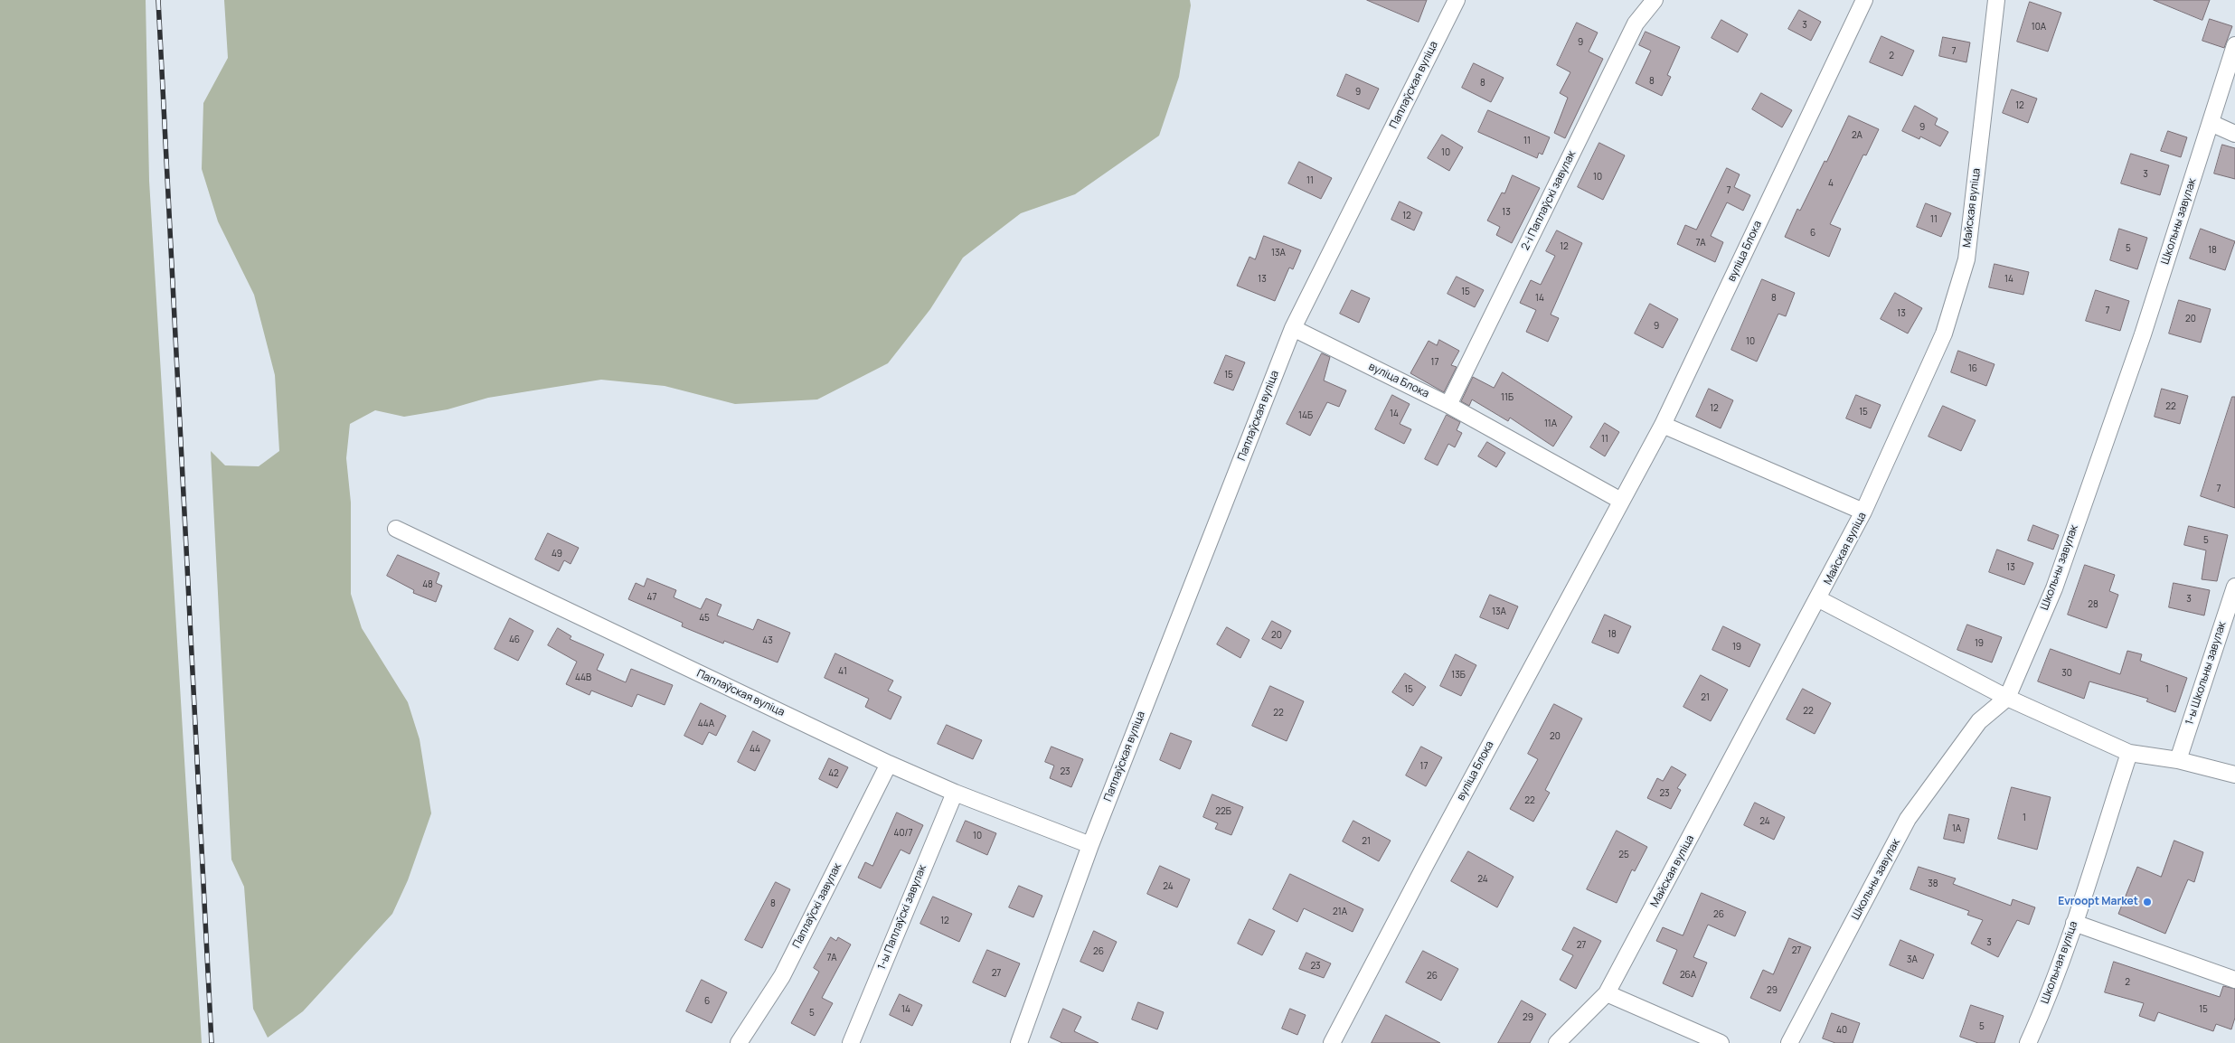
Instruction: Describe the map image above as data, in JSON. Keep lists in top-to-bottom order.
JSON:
{
  "streets": {
    "street": [
      "Паплаўская вуліца",
      "2-і Паплаўскі завулак",
      "Майская вуліца",
      "Школьны завулак",
      "вуліца Блока",
      "1-ы Школьны завулак",
      "Паплаўскі завулак",
      "1-ы Паплаўскі завулак",
      "Школьная вуліца"
    ]
  },
  "crossings": [
    ["Паплаўская вуліца", "вуліца Блока"],
    ["Паплаўская вуліца", "Паплаўскі завулак"],
    ["Паплаўская вуліца", "1-ы Паплаўскі завулак"],
    ["2-і Паплаўскі завулак", "вуліца Блока"]
  ],
  "places": ["Evroopt Market"],
  "house_numbers": [
    "3",
    "10А",
    "9",
    "7",
    "2",
    "8",
    "8",
    "9",
    "12",
    "9",
    "2А",
    "11",
    "10",
    "3",
    "10",
    "11",
    "4",
    "7",
    "13",
    "12",
    "11",
    "6",
    "7А",
    "12",
    "5",
    "18",
    "13А",
    "13",
    "14",
    "15",
    "14",
    "8",
    "7",
    "13",
    "20",
    "9",
    "10",
    "17",
    "16",
    "15",
    "11Б",
    "22",
    "12",
    "15",
    "14",
    "14Б",
    "11А",
    "11",
    "7",
    "5",
    "49",
    "13",
    "48",
    "47",
    "3",
    "28",
    "13А",
    "45",
    "18",
    "20",
    "46",
    "43",
    "19",
    "19",
    "41",
    "30",
    "13Б",
    "44В",
    "15",
    "1",
    "21",
    "22",
    "22",
    "44А",
    "20",
    "44",
    "17",
    "23",
    "42",
    "23",
    "22",
    "22Б",
    "1",
    "24",
    "1А",
    "40/7",
    "10",
    "21",
    "25",
    "24",
    "38",
    "24",
    "8",
    "21А",
    "26",
    "12",
    "3",
    "27",
    "27",
    "26",
    "7А",
    "3А",
    "23",
    "27",
    "26А",
    "26",
    "2",
    "29",
    "6",
    "14",
    "15",
    "5",
    "29",
    "5",
    "40"
  ]
}
